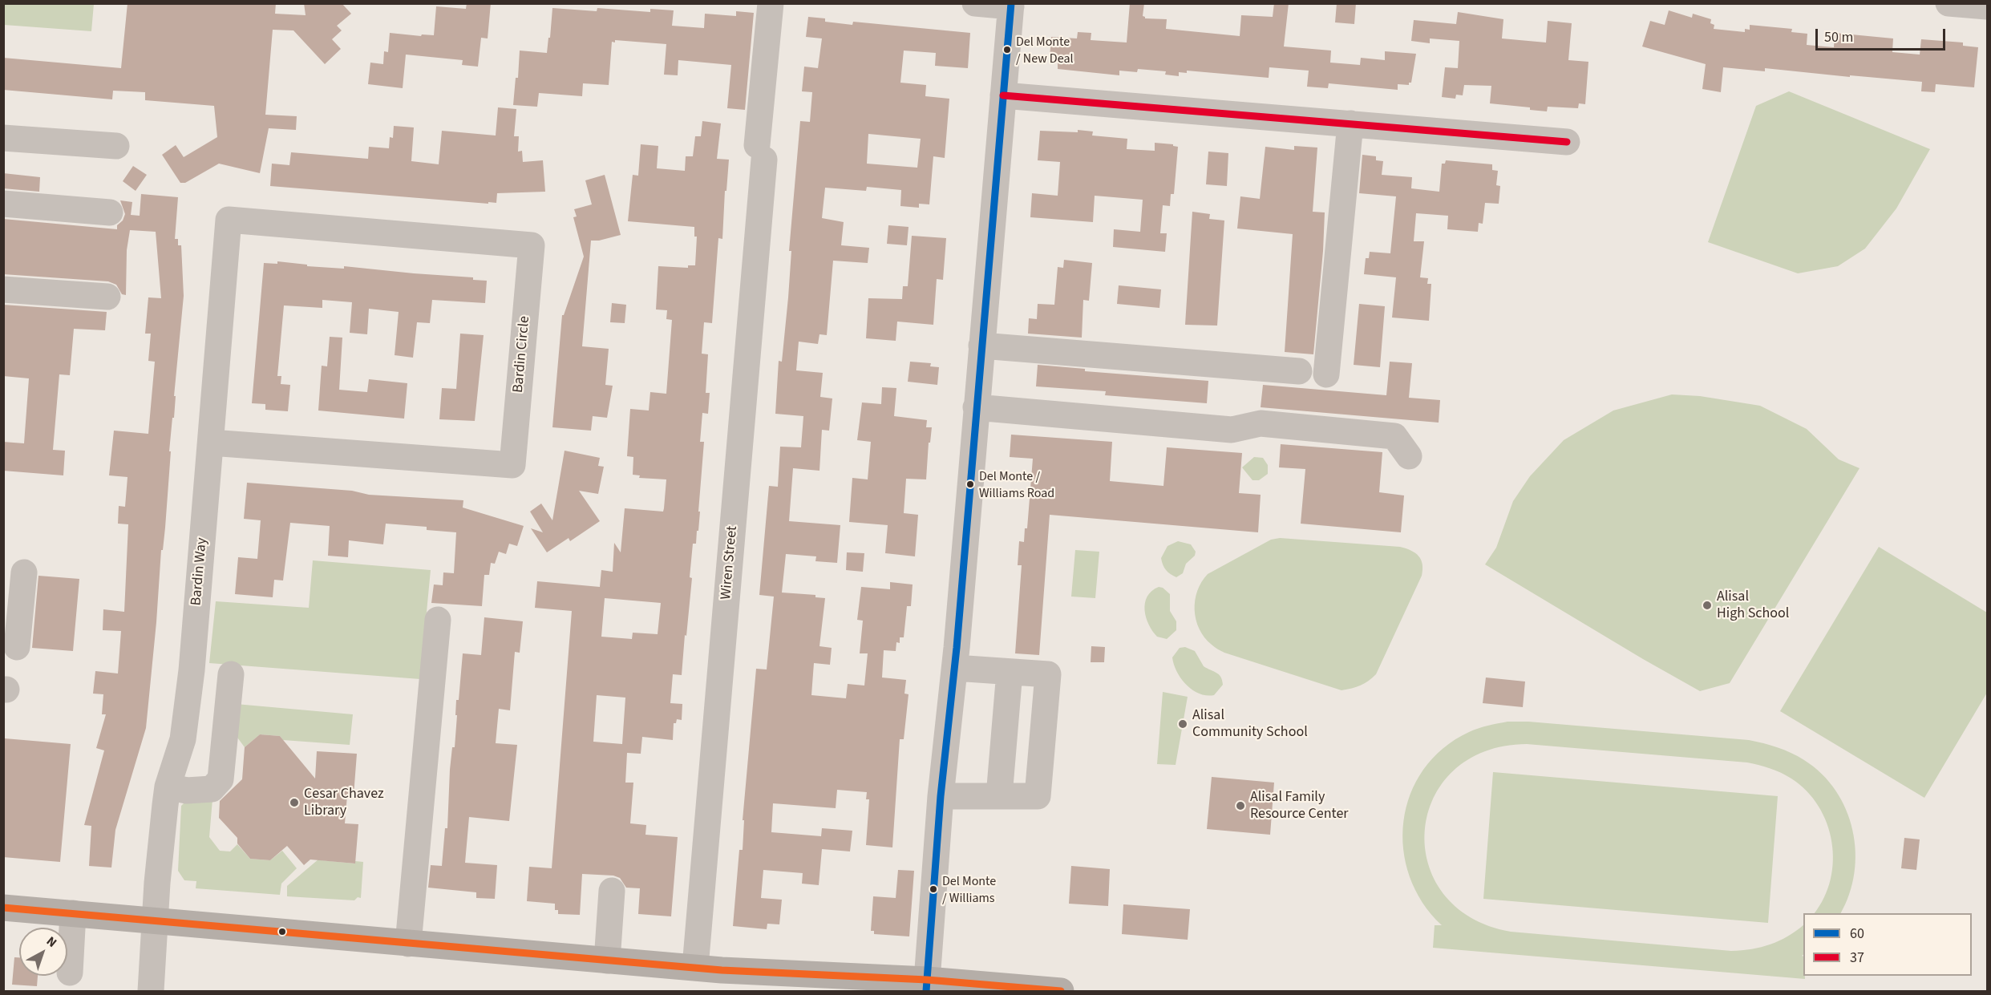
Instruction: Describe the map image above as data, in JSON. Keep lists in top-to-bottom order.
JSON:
{
  "streets": {
    "street": ["Bardin Circle", "Wiren Street", "Bardin Way"]
  },
  "crossings": [
    ["Bardin Circle", "Bardin Way"]
  ],
  "places": [
    "Del Monte / New Deal",
    "Del Monte / Williams Road",
    "Alisal High School",
    "Alisal Community School",
    "Cesar Chavez Library",
    "Alisal Family Resource Center",
    "Del Monte / Williams"
  ],
  "lines": ["transit line 60", "transit line 37"],
  "legend": ["60", "37"],
  "scale_bar": "50 m",
  "north": "top right"
}
